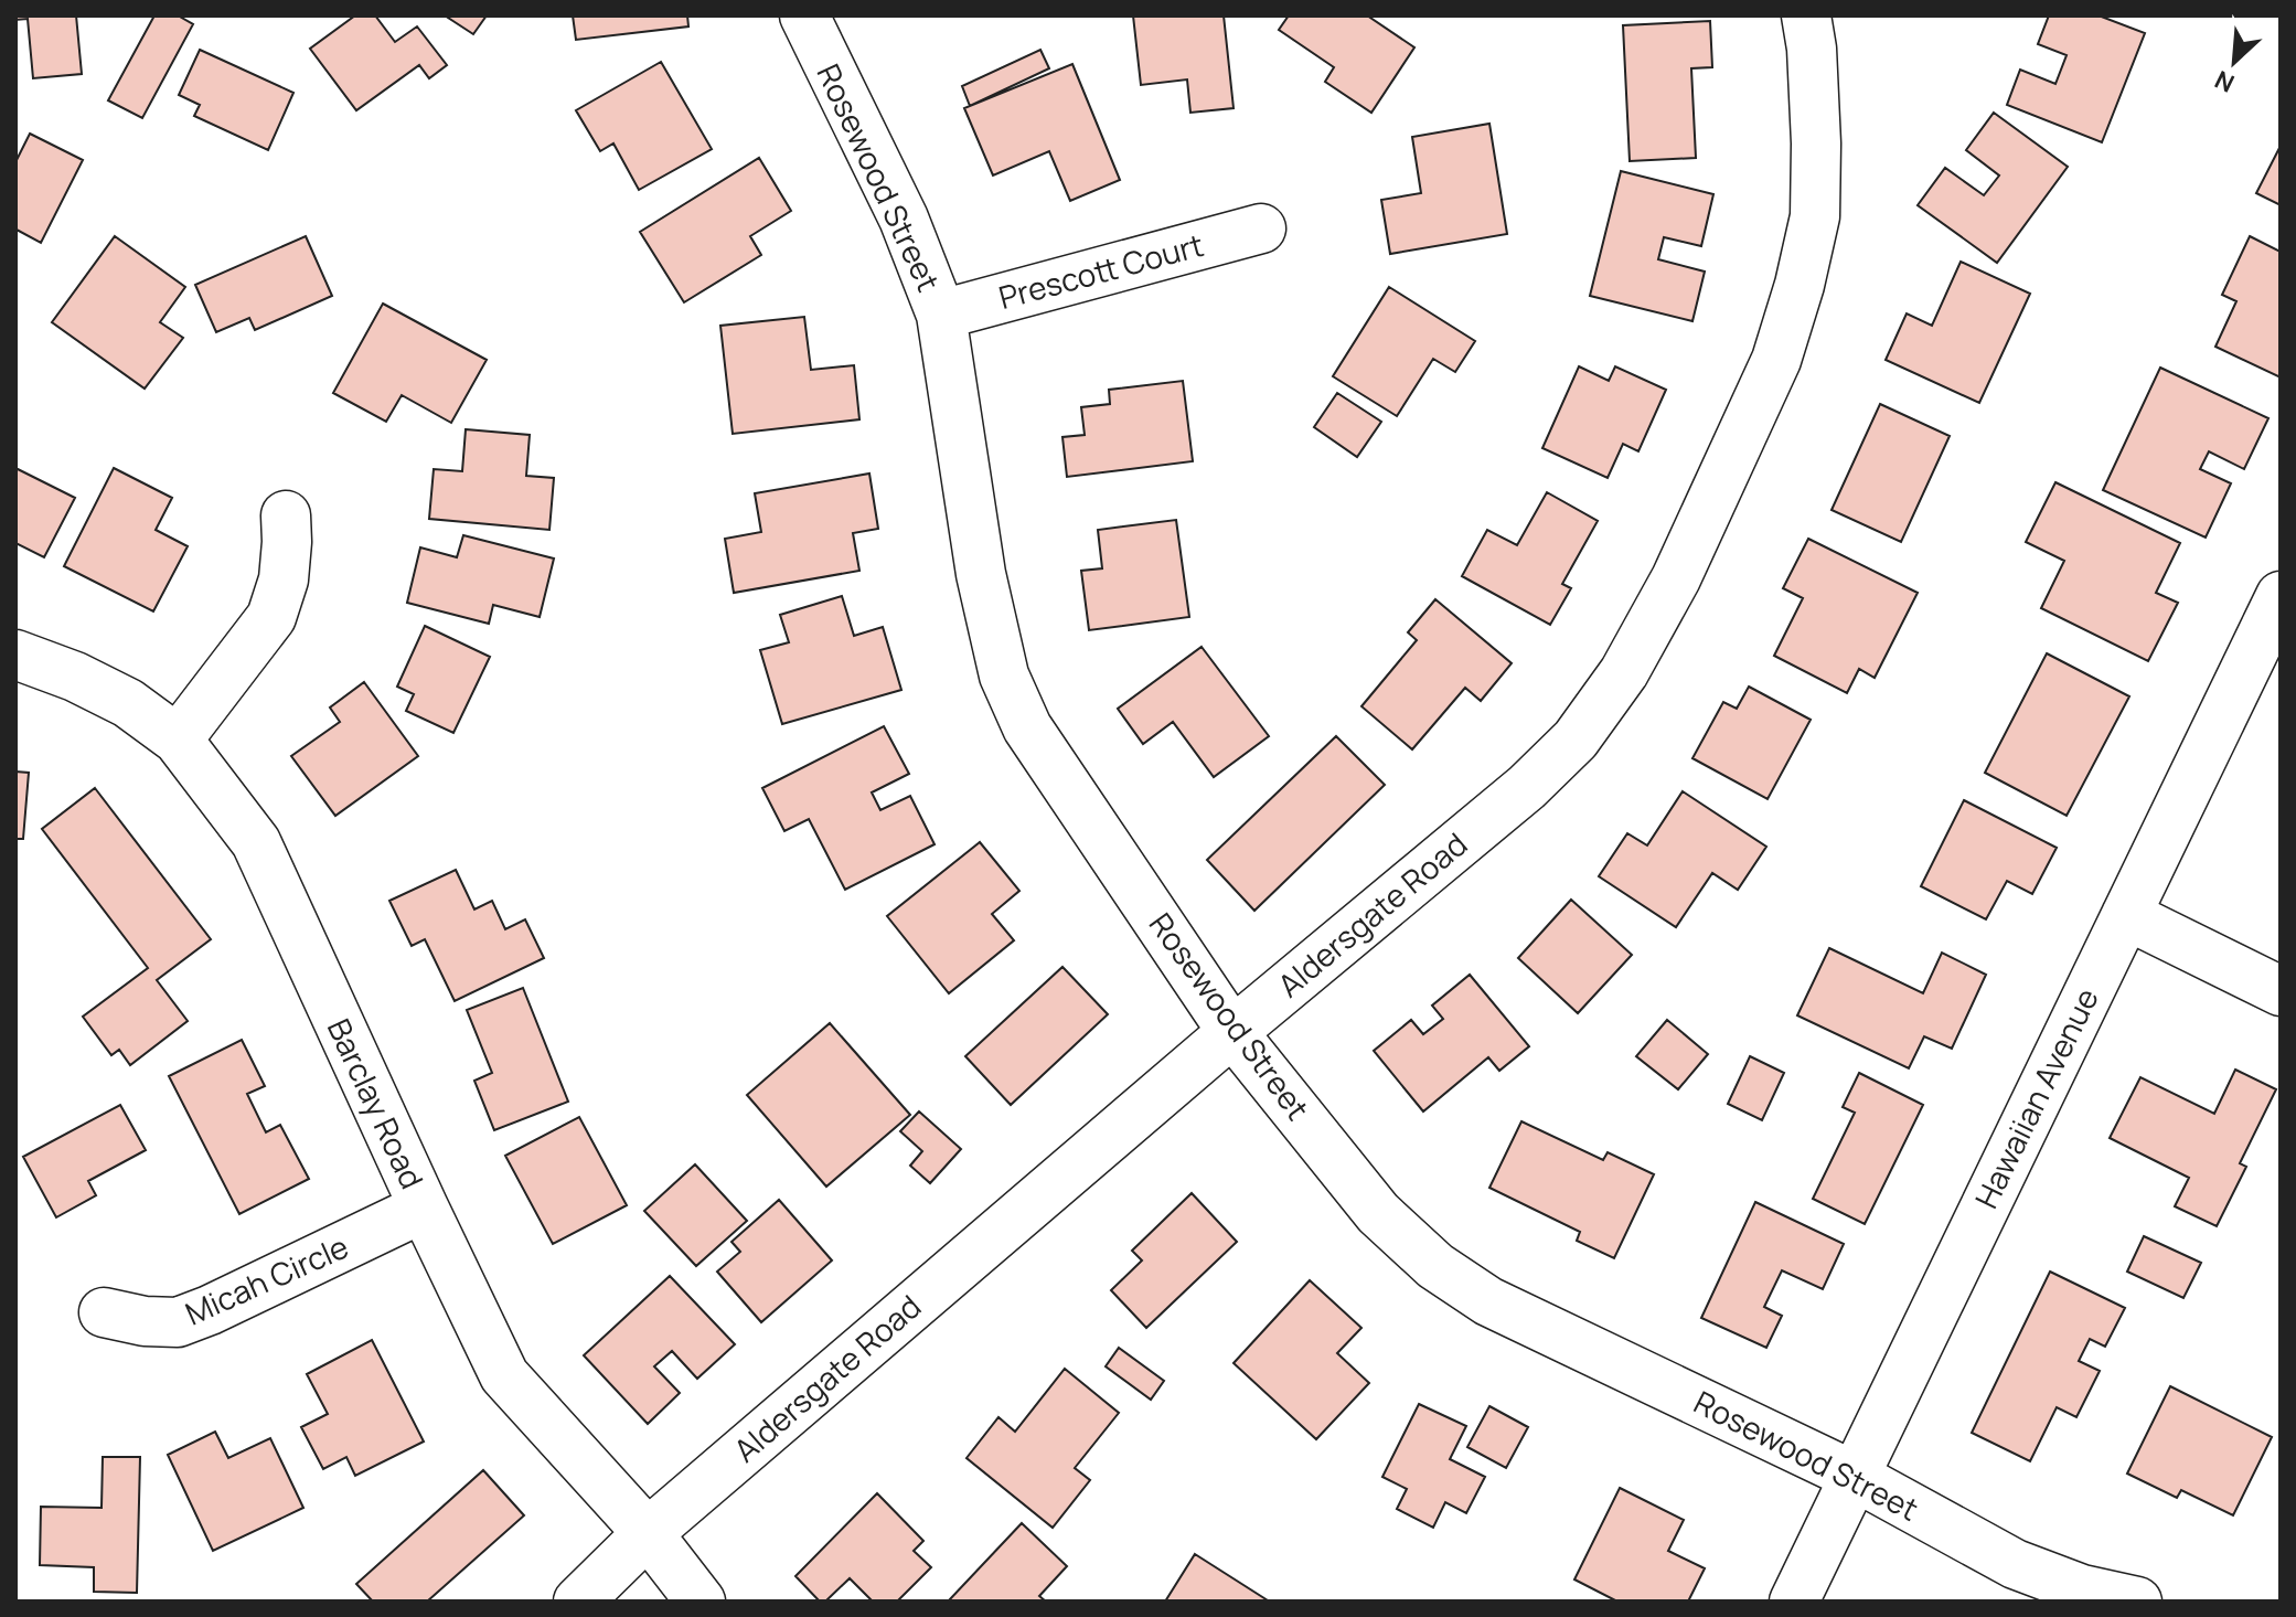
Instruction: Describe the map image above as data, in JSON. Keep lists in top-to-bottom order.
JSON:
{
  "streets": {
    "street": [
      "Rosewood Street",
      "Prescott Court",
      "Aldersgate Road",
      "Hawaiian Avenue",
      "Barclay Road",
      "Micah Circle"
    ]
  },
  "crossings": [
    ["Rosewood Street", "Prescott Court"],
    ["Rosewood Street", "Aldersgate Road"],
    ["Rosewood Street", "Hawaiian Avenue"],
    ["Aldersgate Road", "Barclay Road"],
    ["Barclay Road", "Micah Circle"]
  ],
  "north": "bottom left"
}
